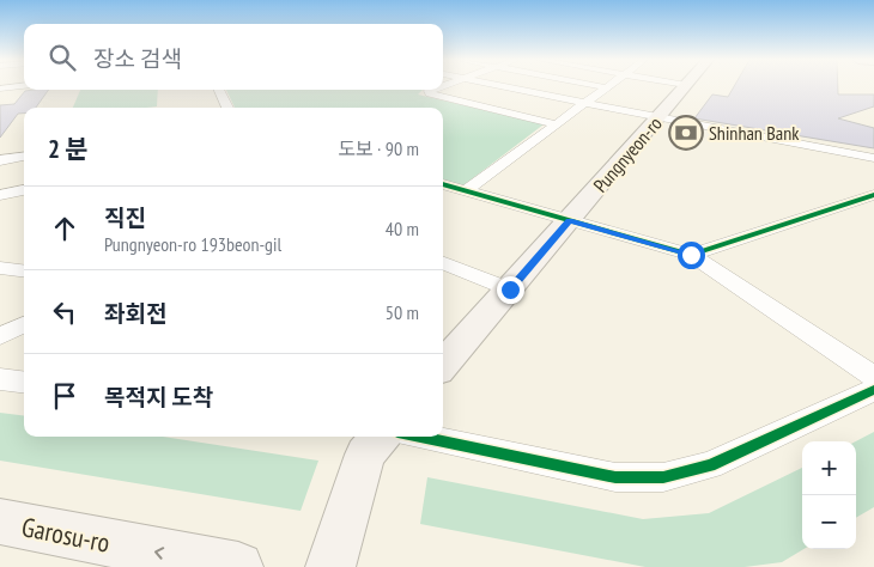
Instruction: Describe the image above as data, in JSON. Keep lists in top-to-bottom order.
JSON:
{
  "streets": {
    "street": ["Pungnyeon-ro", "Garosu-ro"]
  },
  "one_way": ["Garosu-ro"],
  "places": {
    "bank": ["Shinhan Bank"]
  },
  "page": {
    "search": "장소 검색",
    "heading": ["2 분", "도보 · 90 m"],
    "list": [
      ["직진", "Pungnyeon-ro 193beon-gil", "40 m"],
      ["좌회전", "50 m"],
      "목적지 도착"
    ],
    "map_buttons": ["+", "−"]
  }
}
